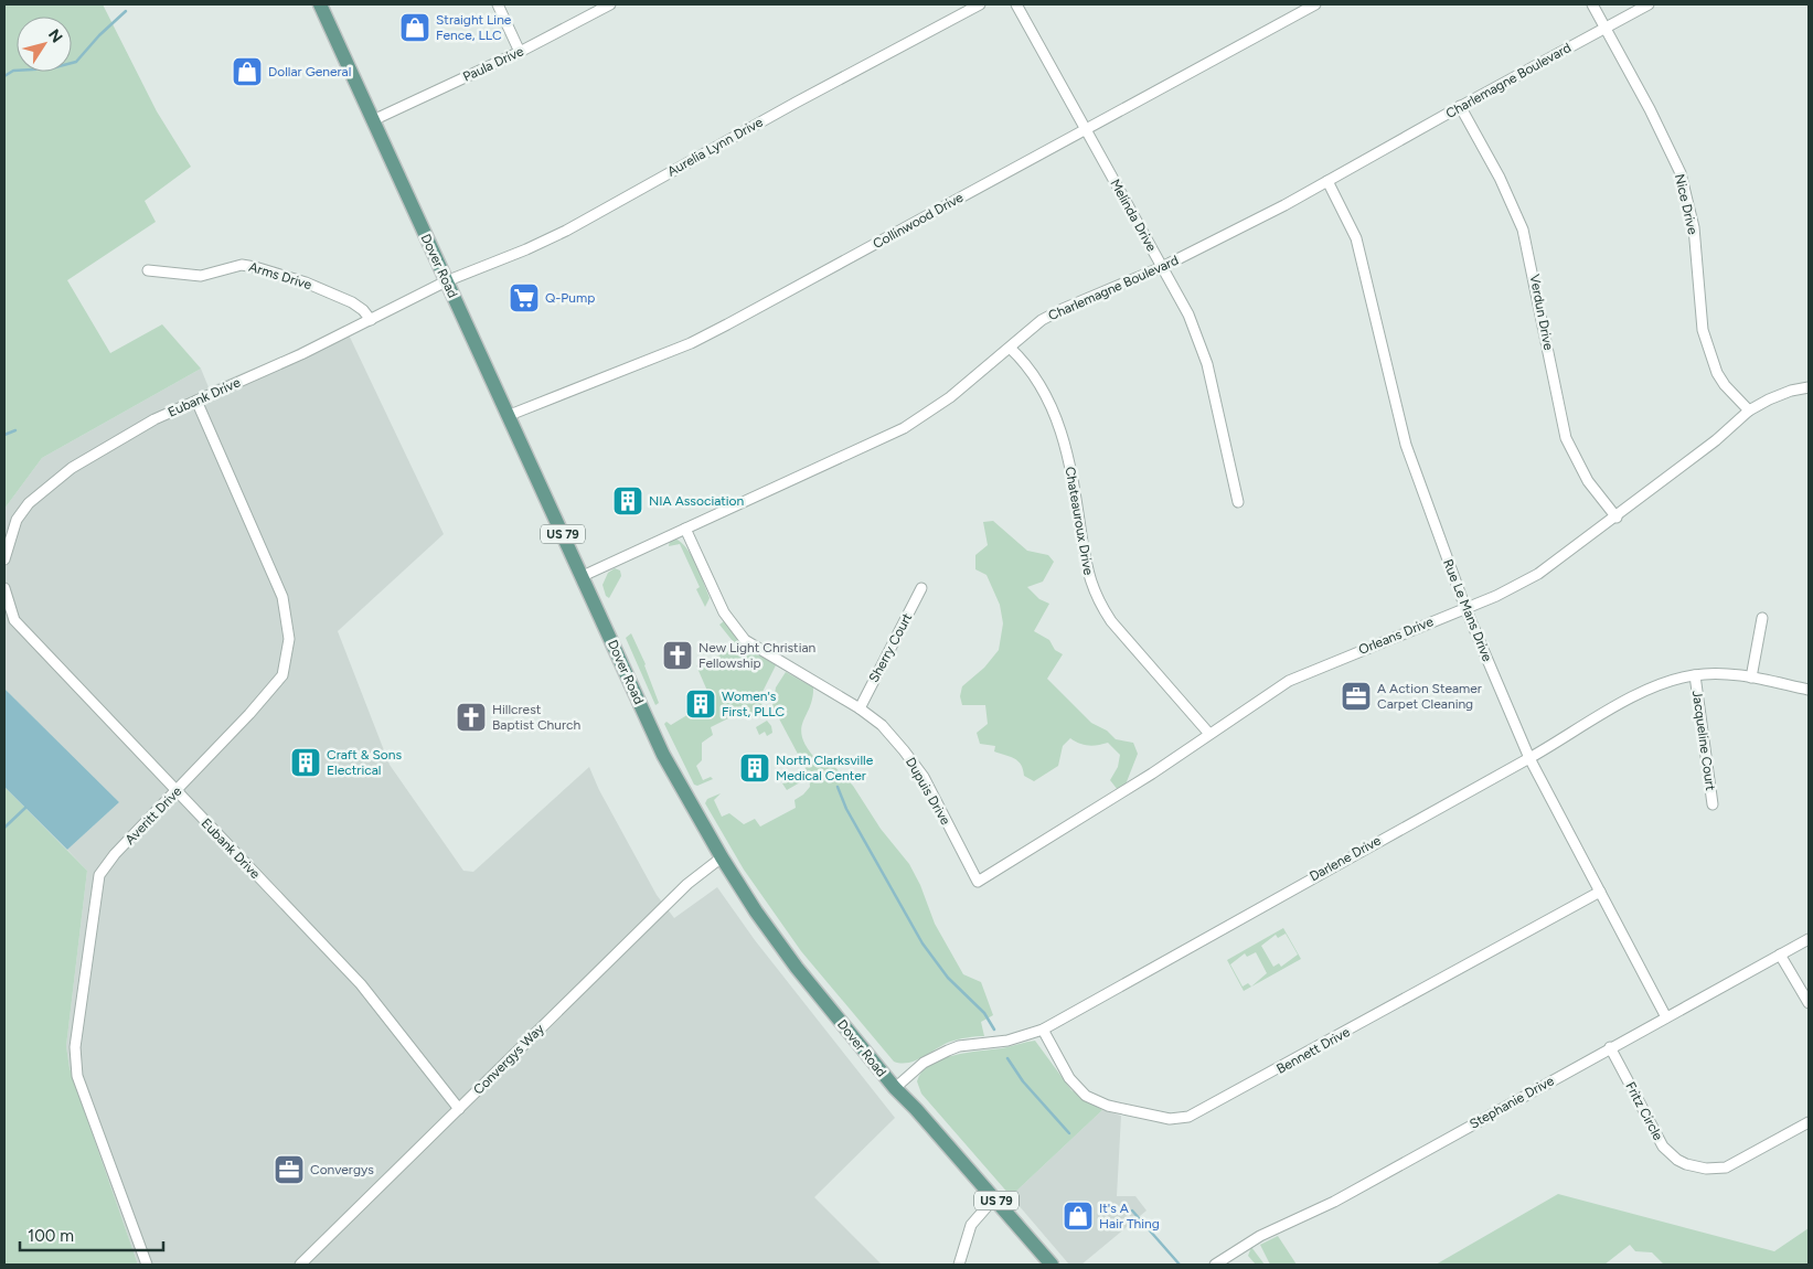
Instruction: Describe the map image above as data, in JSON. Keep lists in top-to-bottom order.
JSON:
{
  "streets": {
    "main road": ["Dover Road", "US 79"],
    "street": [
      "Paula Drive",
      "Charlemagne Boulevard",
      "Aurelia Lynn Drive",
      "Nice Drive",
      "Melinda Drive",
      "Collinwood Drive",
      "Arms Drive",
      "Verdun Drive",
      "Eubank Drive",
      "Chateauroux Drive",
      "Rue Le Mans Drive",
      "Orleans Drive",
      "Sherry Court",
      "Jacqueline Court",
      "Dupuis Drive",
      "Averitt Drive",
      "Darlene Drive",
      "Bennett Drive",
      "Convergys Way",
      "Stephanie Drive",
      "Fritz Circle"
    ]
  },
  "crossings": [
    ["Paula Drive", "Dover Road"],
    ["Charlemagne Boulevard", "Nice Drive"],
    ["Charlemagne Boulevard", "Melinda Drive"],
    ["Charlemagne Boulevard", "Dover Road"],
    ["Charlemagne Boulevard", "Verdun Drive"],
    ["Charlemagne Boulevard", "Chateauroux Drive"],
    ["Charlemagne Boulevard", "Rue Le Mans Drive"],
    ["Charlemagne Boulevard", "Dupuis Drive"],
    ["Aurelia Lynn Drive", "Dover Road"],
    ["Aurelia Lynn Drive", "Eubank Drive"],
    ["Nice Drive", "Orleans Drive"],
    ["Melinda Drive", "Collinwood Drive"],
    ["Collinwood Drive", "Dover Road"],
    ["Dover Road", "Eubank Drive"],
    ["Dover Road", "Darlene Drive"],
    ["Dover Road", "Convergys Way"],
    ["Arms Drive", "Eubank Drive"],
    ["Verdun Drive", "Orleans Drive"],
    ["Eubank Drive", "Averitt Drive"],
    ["Eubank Drive", "Convergys Way"],
    ["Chateauroux Drive", "Orleans Drive"],
    ["Rue Le Mans Drive", "Orleans Drive"],
    ["Rue Le Mans Drive", "Darlene Drive"],
    ["Rue Le Mans Drive", "Bennett Drive"],
    ["Rue Le Mans Drive", "Stephanie Drive"],
    ["Orleans Drive", "Dupuis Drive"],
    ["Sherry Court", "Dupuis Drive"],
    ["Jacqueline Court", "Darlene Drive"],
    ["Darlene Drive", "Bennett Drive"],
    ["Stephanie Drive", "Fritz Circle"]
  ],
  "places": {
    "shop": ["Straight Line Fence, LLC", "Dollar General", "It's A Hair Thing"],
    "supermarket": ["Q-Pump"],
    "building": [
      "NIA Association",
      "Women's First, PLLC",
      "Craft & Sons Electrical",
      "North Clarksville Medical Center"
    ],
    "church": ["New Light Christian Fellowship", "Hillcrest Baptist Church"],
    "office": ["A Action Steamer Carpet Cleaning", "Convergys"]
  },
  "scale_bar": "100 m",
  "north": "top right"
}
